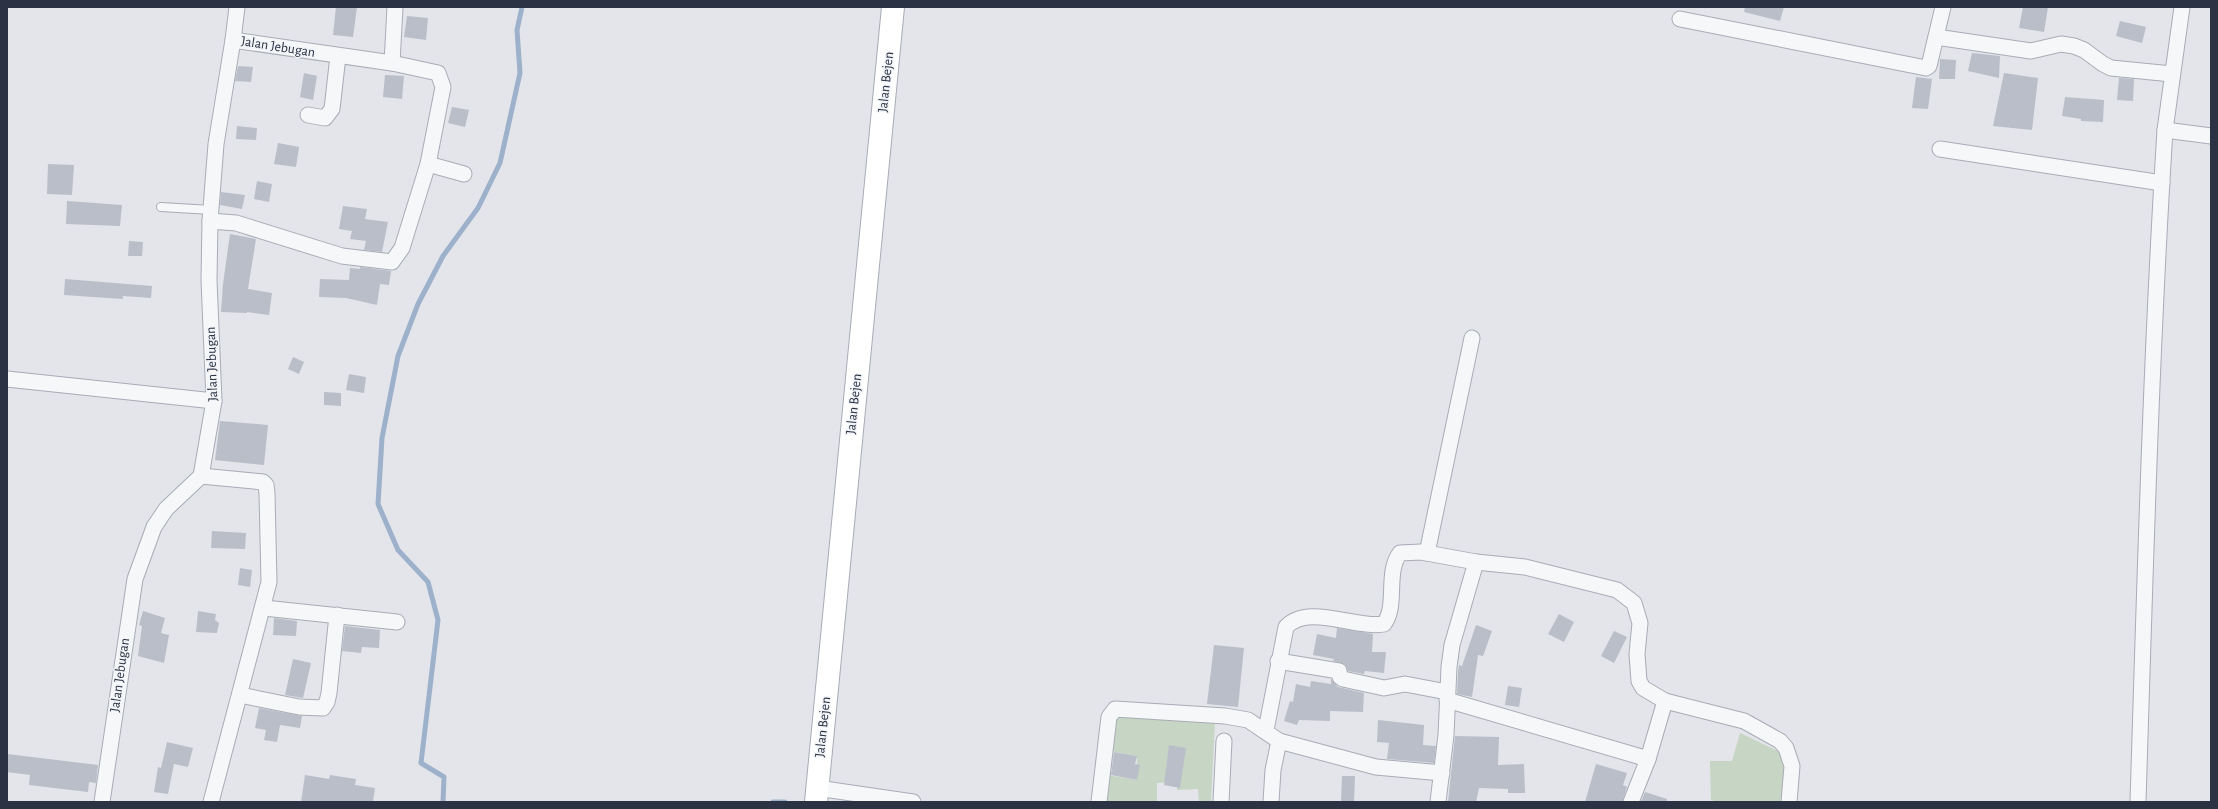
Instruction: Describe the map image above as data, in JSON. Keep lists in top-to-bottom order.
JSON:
{
  "streets": {
    "street": ["Jalan Jebugan", "Jalan Bejen"]
  }
}
